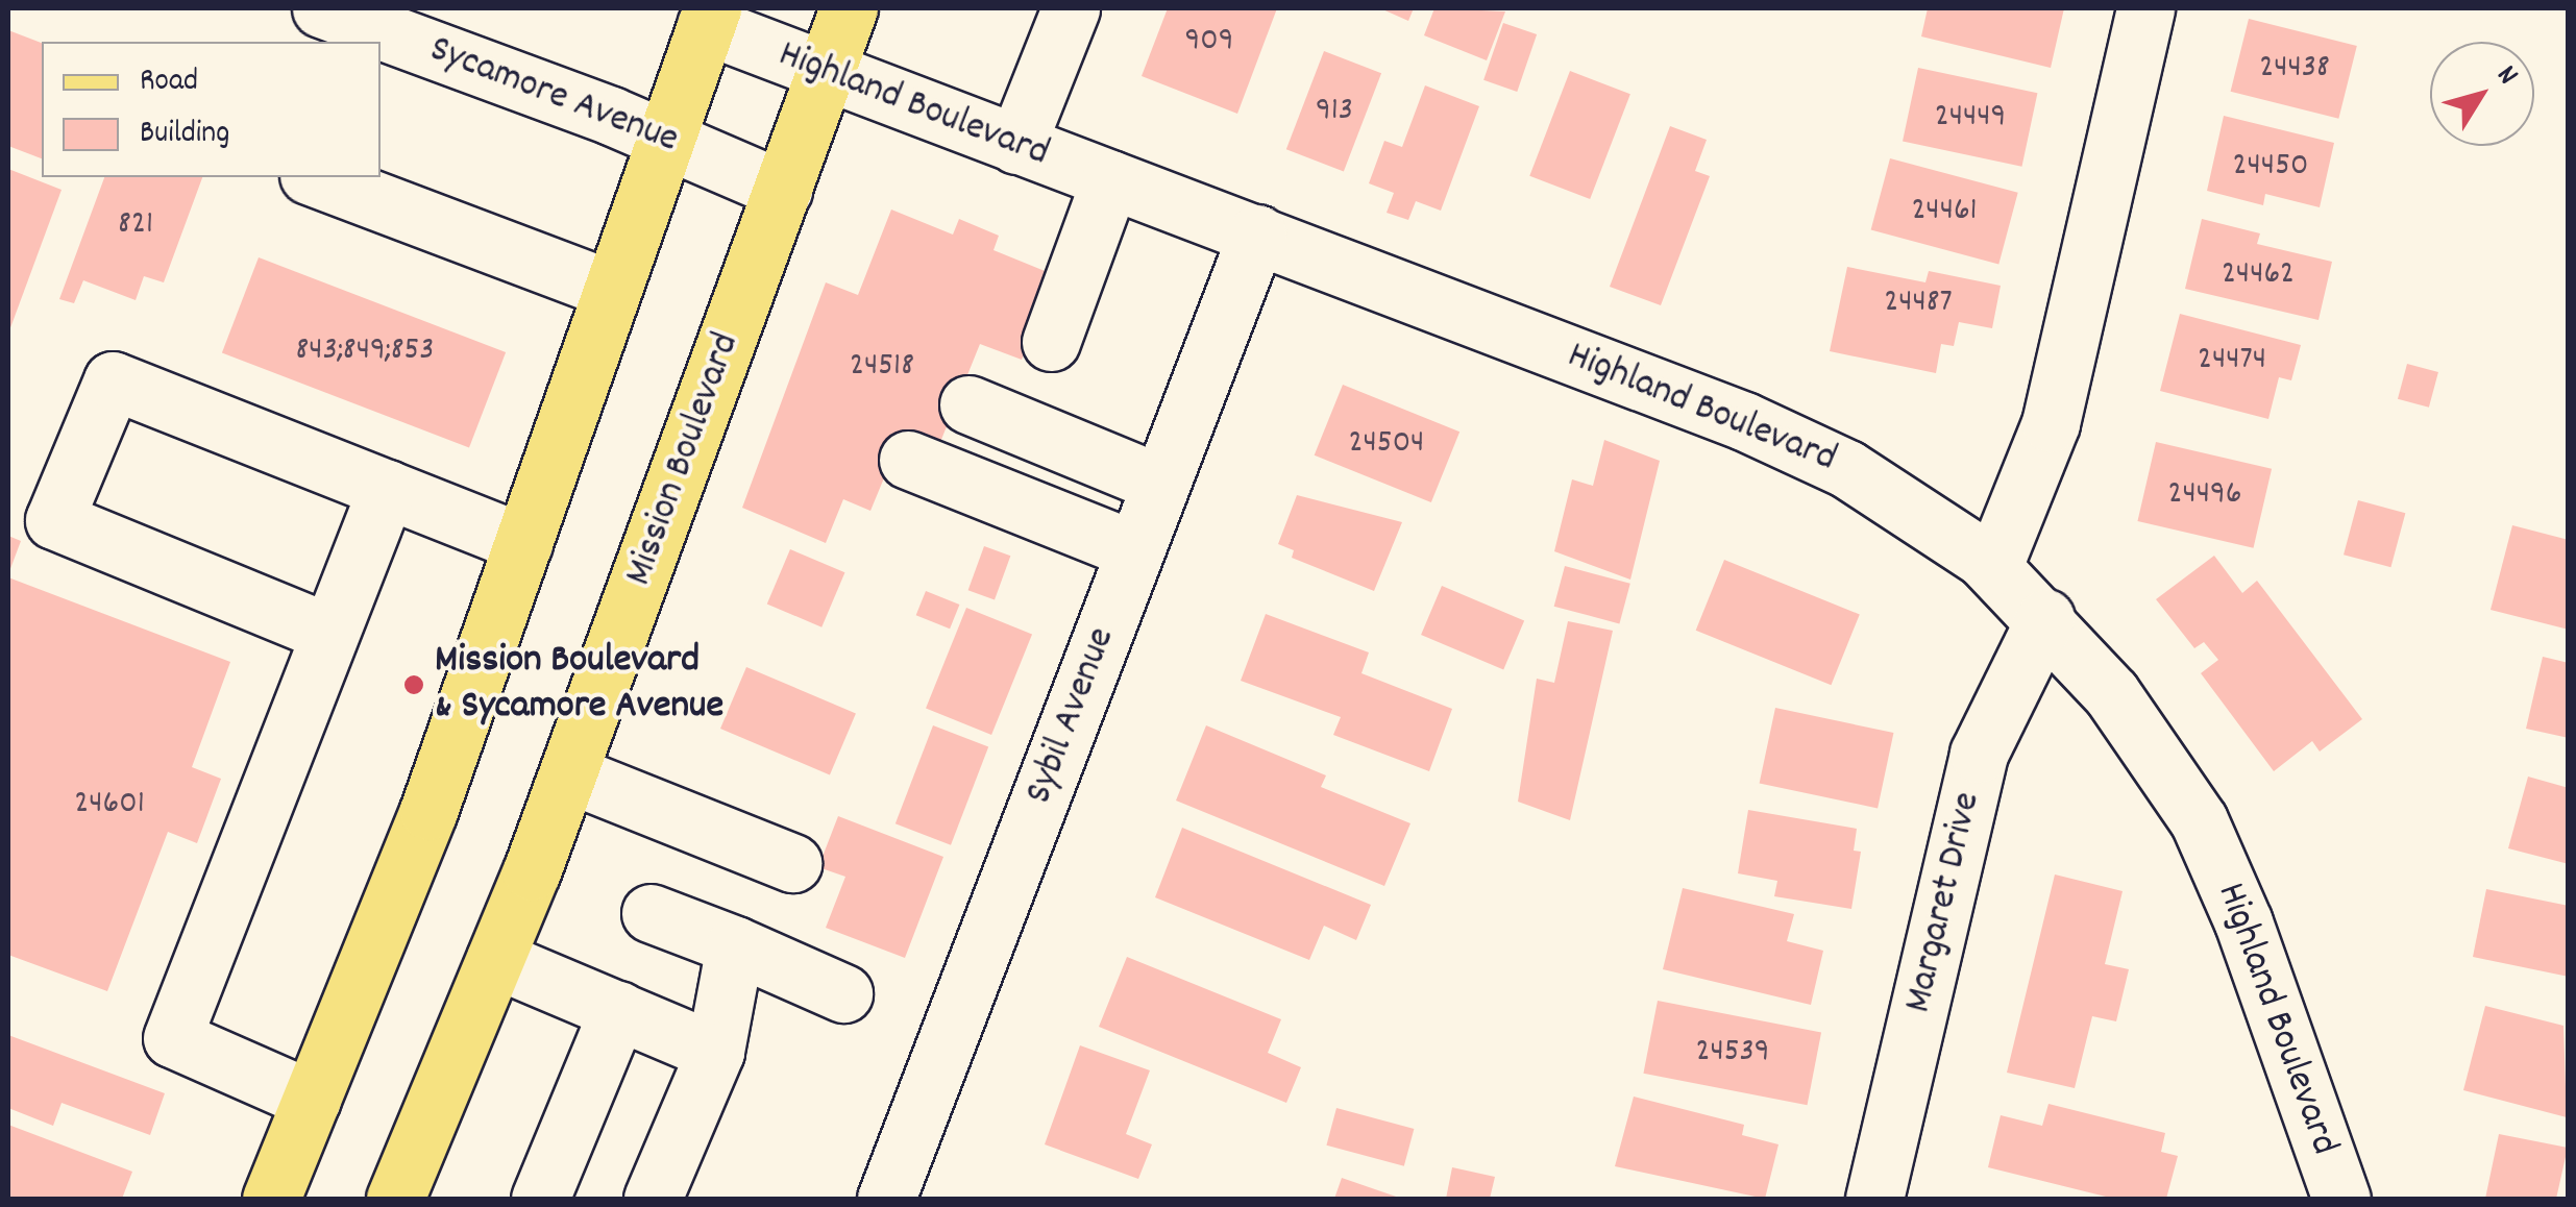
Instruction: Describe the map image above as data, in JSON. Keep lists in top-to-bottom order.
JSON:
{
  "streets": {
    "main road": ["Mission Boulevard"],
    "street": [
      "Sycamore Avenue",
      "Highland Boulevard",
      "Sybil Avenue",
      "Margaret Drive"
    ]
  },
  "crossings": [
    ["Sycamore Avenue", "Mission Boulevard"],
    ["Highland Boulevard", "Mission Boulevard"],
    ["Highland Boulevard", "Sybil Avenue"],
    ["Highland Boulevard", "Margaret Drive"]
  ],
  "places": ["Mission Boulevard & Sycamore Avenue"],
  "house_numbers": [
    "909",
    "24438",
    "913",
    "24449",
    "24450",
    "24461",
    "821",
    "24462",
    "24487",
    "843;849;853",
    "24474",
    "24518",
    "24504",
    "24496",
    "24601",
    "24539"
  ],
  "legend": ["Road", "Building"],
  "north": "top right"
}
